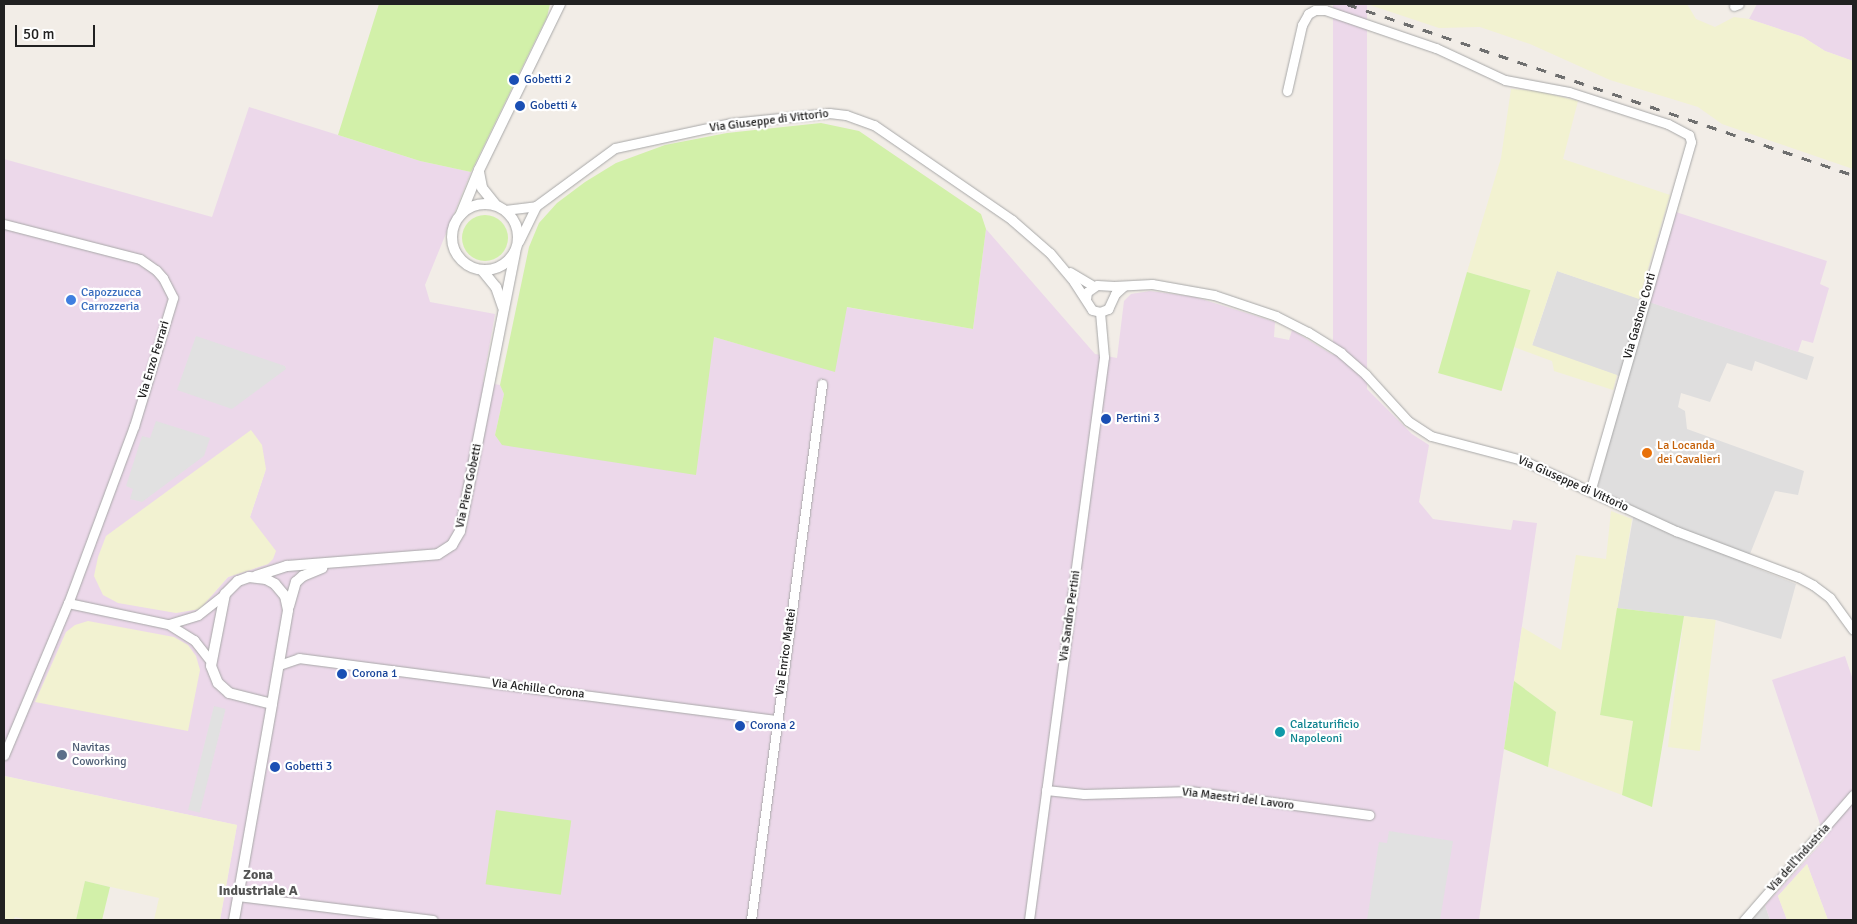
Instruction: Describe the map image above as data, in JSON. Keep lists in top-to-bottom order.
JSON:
{
  "streets": {
    "street": [
      "Via Giuseppe di Vittorio",
      "Via Gastone Corti",
      "Via Enzo Ferrari",
      "Via Piero Gobetti",
      "Via Sandro Pertini",
      "Via Enrico Mattei",
      "Via Achille Corona",
      "Via Maestri del Lavoro",
      "Via dell'Industria"
    ]
  },
  "crossings": [
    ["Via Giuseppe di Vittorio", "Via Gastone Corti"],
    ["Via Giuseppe di Vittorio", "Via Piero Gobetti"],
    ["Via Giuseppe di Vittorio", "Via Sandro Pertini"],
    ["Via Sandro Pertini", "Via Maestri del Lavoro"],
    ["Via Enrico Mattei", "Via Achille Corona"]
  ],
  "districts": ["Zona Industriale A"],
  "places": [
    "Gobetti 2",
    "Gobetti 4",
    "Capozzucca Carrozzeria",
    "Pertini 3",
    "La Locanda dei Cavalieri",
    "Corona 1",
    "Corona 2",
    "Calzaturificio Napoleoni",
    "Navitas Coworking",
    "Gobetti 3"
  ],
  "scale_bar": "50 m"
}
